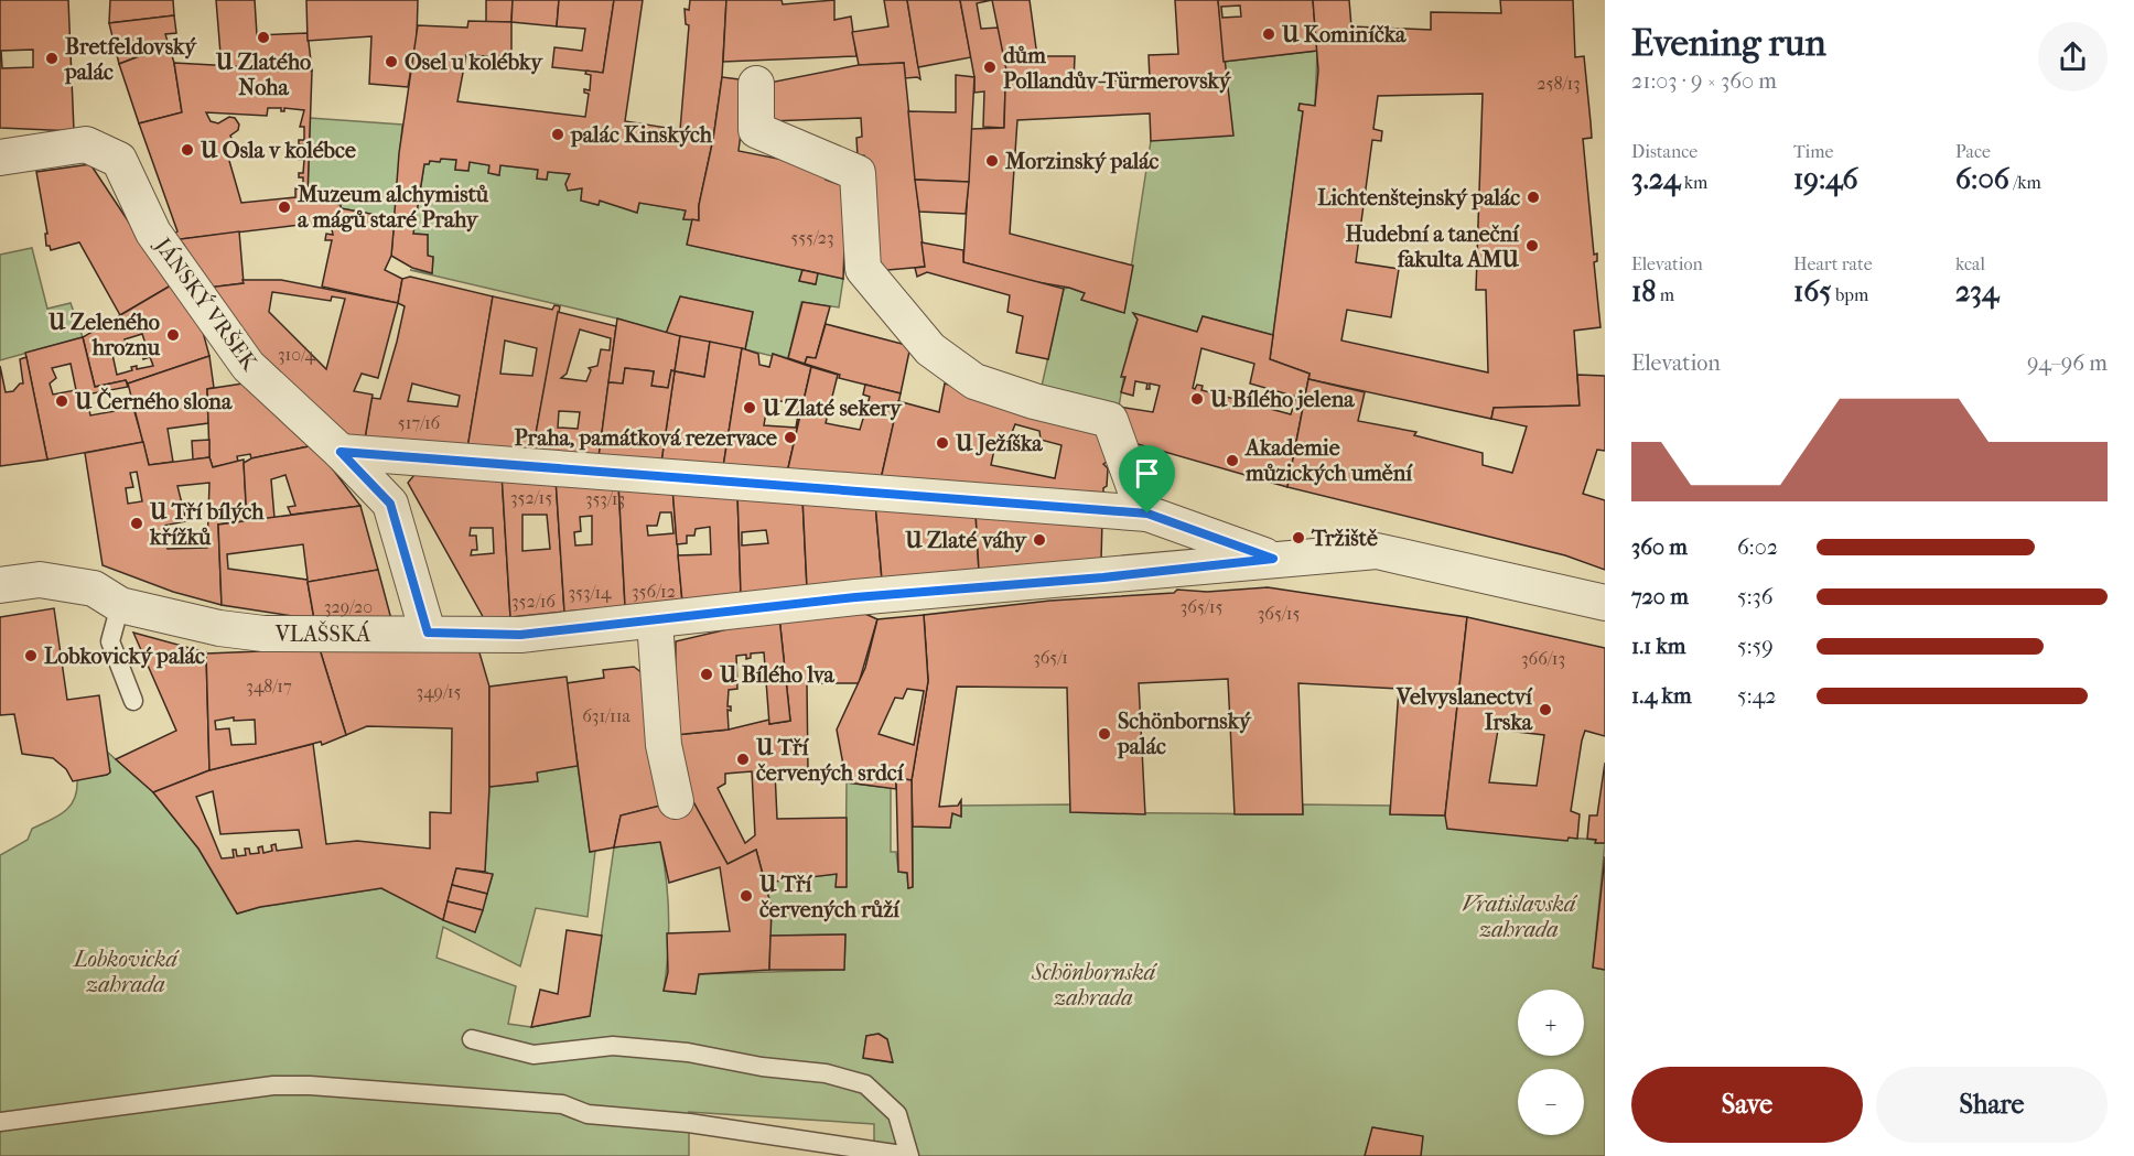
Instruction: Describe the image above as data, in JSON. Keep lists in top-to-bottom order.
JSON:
{
  "streets": {
    "street": ["JÁNSKÝ VRŠEK", "VLAŠSKÁ"]
  },
  "crossings": [
    ["JÁNSKÝ VRŠEK", "VLAŠSKÁ"]
  ],
  "parks": ["Vratislavská zahrada", "Lobkovická zahrada", "Schönbornská zahrada"],
  "places": [
    "U Kominíčka",
    "U Zlatého Noha",
    "Bretfeldovský palác",
    "Osel u kolébky",
    "dům Pollandův-Türmerovský",
    "palác Kinských",
    "U Osla v kolébce",
    "Morzinský palác",
    "Lichtenštejnský palác",
    "Muzeum alchymistů a mágů staré Prahy",
    "Hudební a taneční fakulta AMU",
    "U Zeleného hroznu",
    "U Bílého jelena",
    "U Černého slona",
    "U Zlaté sekery",
    "Praha, památková rezervace",
    "U Ježíška",
    "Akademie můzických umění",
    "U Tří bílých křížků",
    "Tržiště",
    "U Zlaté váhy",
    "Lobkovický palác",
    "U Bílého lva",
    "Velvyslanectví Irska",
    "Schönbornský palác",
    "U Tří červených srdcí",
    "U Tří červených růží"
  ],
  "house_numbers": [
    "258/13",
    "555/23",
    "310/4",
    "517/16",
    "352/15",
    "353/13",
    "356/12",
    "353/14",
    "352/16",
    "329/20",
    "365/15",
    "365/15",
    "365/1",
    "366/13",
    "348/17",
    "349/15",
    "631/11a"
  ],
  "page": {
    "heading": ["Evening run", "21:03 · 9 × 360 m"],
    "stats": [
      ["Distance", "3.24 km"],
      ["Time", "19:46"],
      ["Pace", "6:06 /km"],
      ["Elevation", "18 m"],
      ["Heart rate", "165 bpm"],
      ["kcal", "234"]
    ],
    "chart": ["Elevation", "94–96 m"],
    "list": [
      {
        "name": "360 m",
        "note": "6:02"
      },
      {
        "name": "720 m",
        "note": "5:36"
      },
      {
        "name": "1.1 km",
        "note": "5:59"
      },
      {
        "name": "1.4 km",
        "note": "5:42"
      }
    ],
    "map_buttons": ["+", "−"],
    "buttons": ["Save", "Share"]
  }
}
